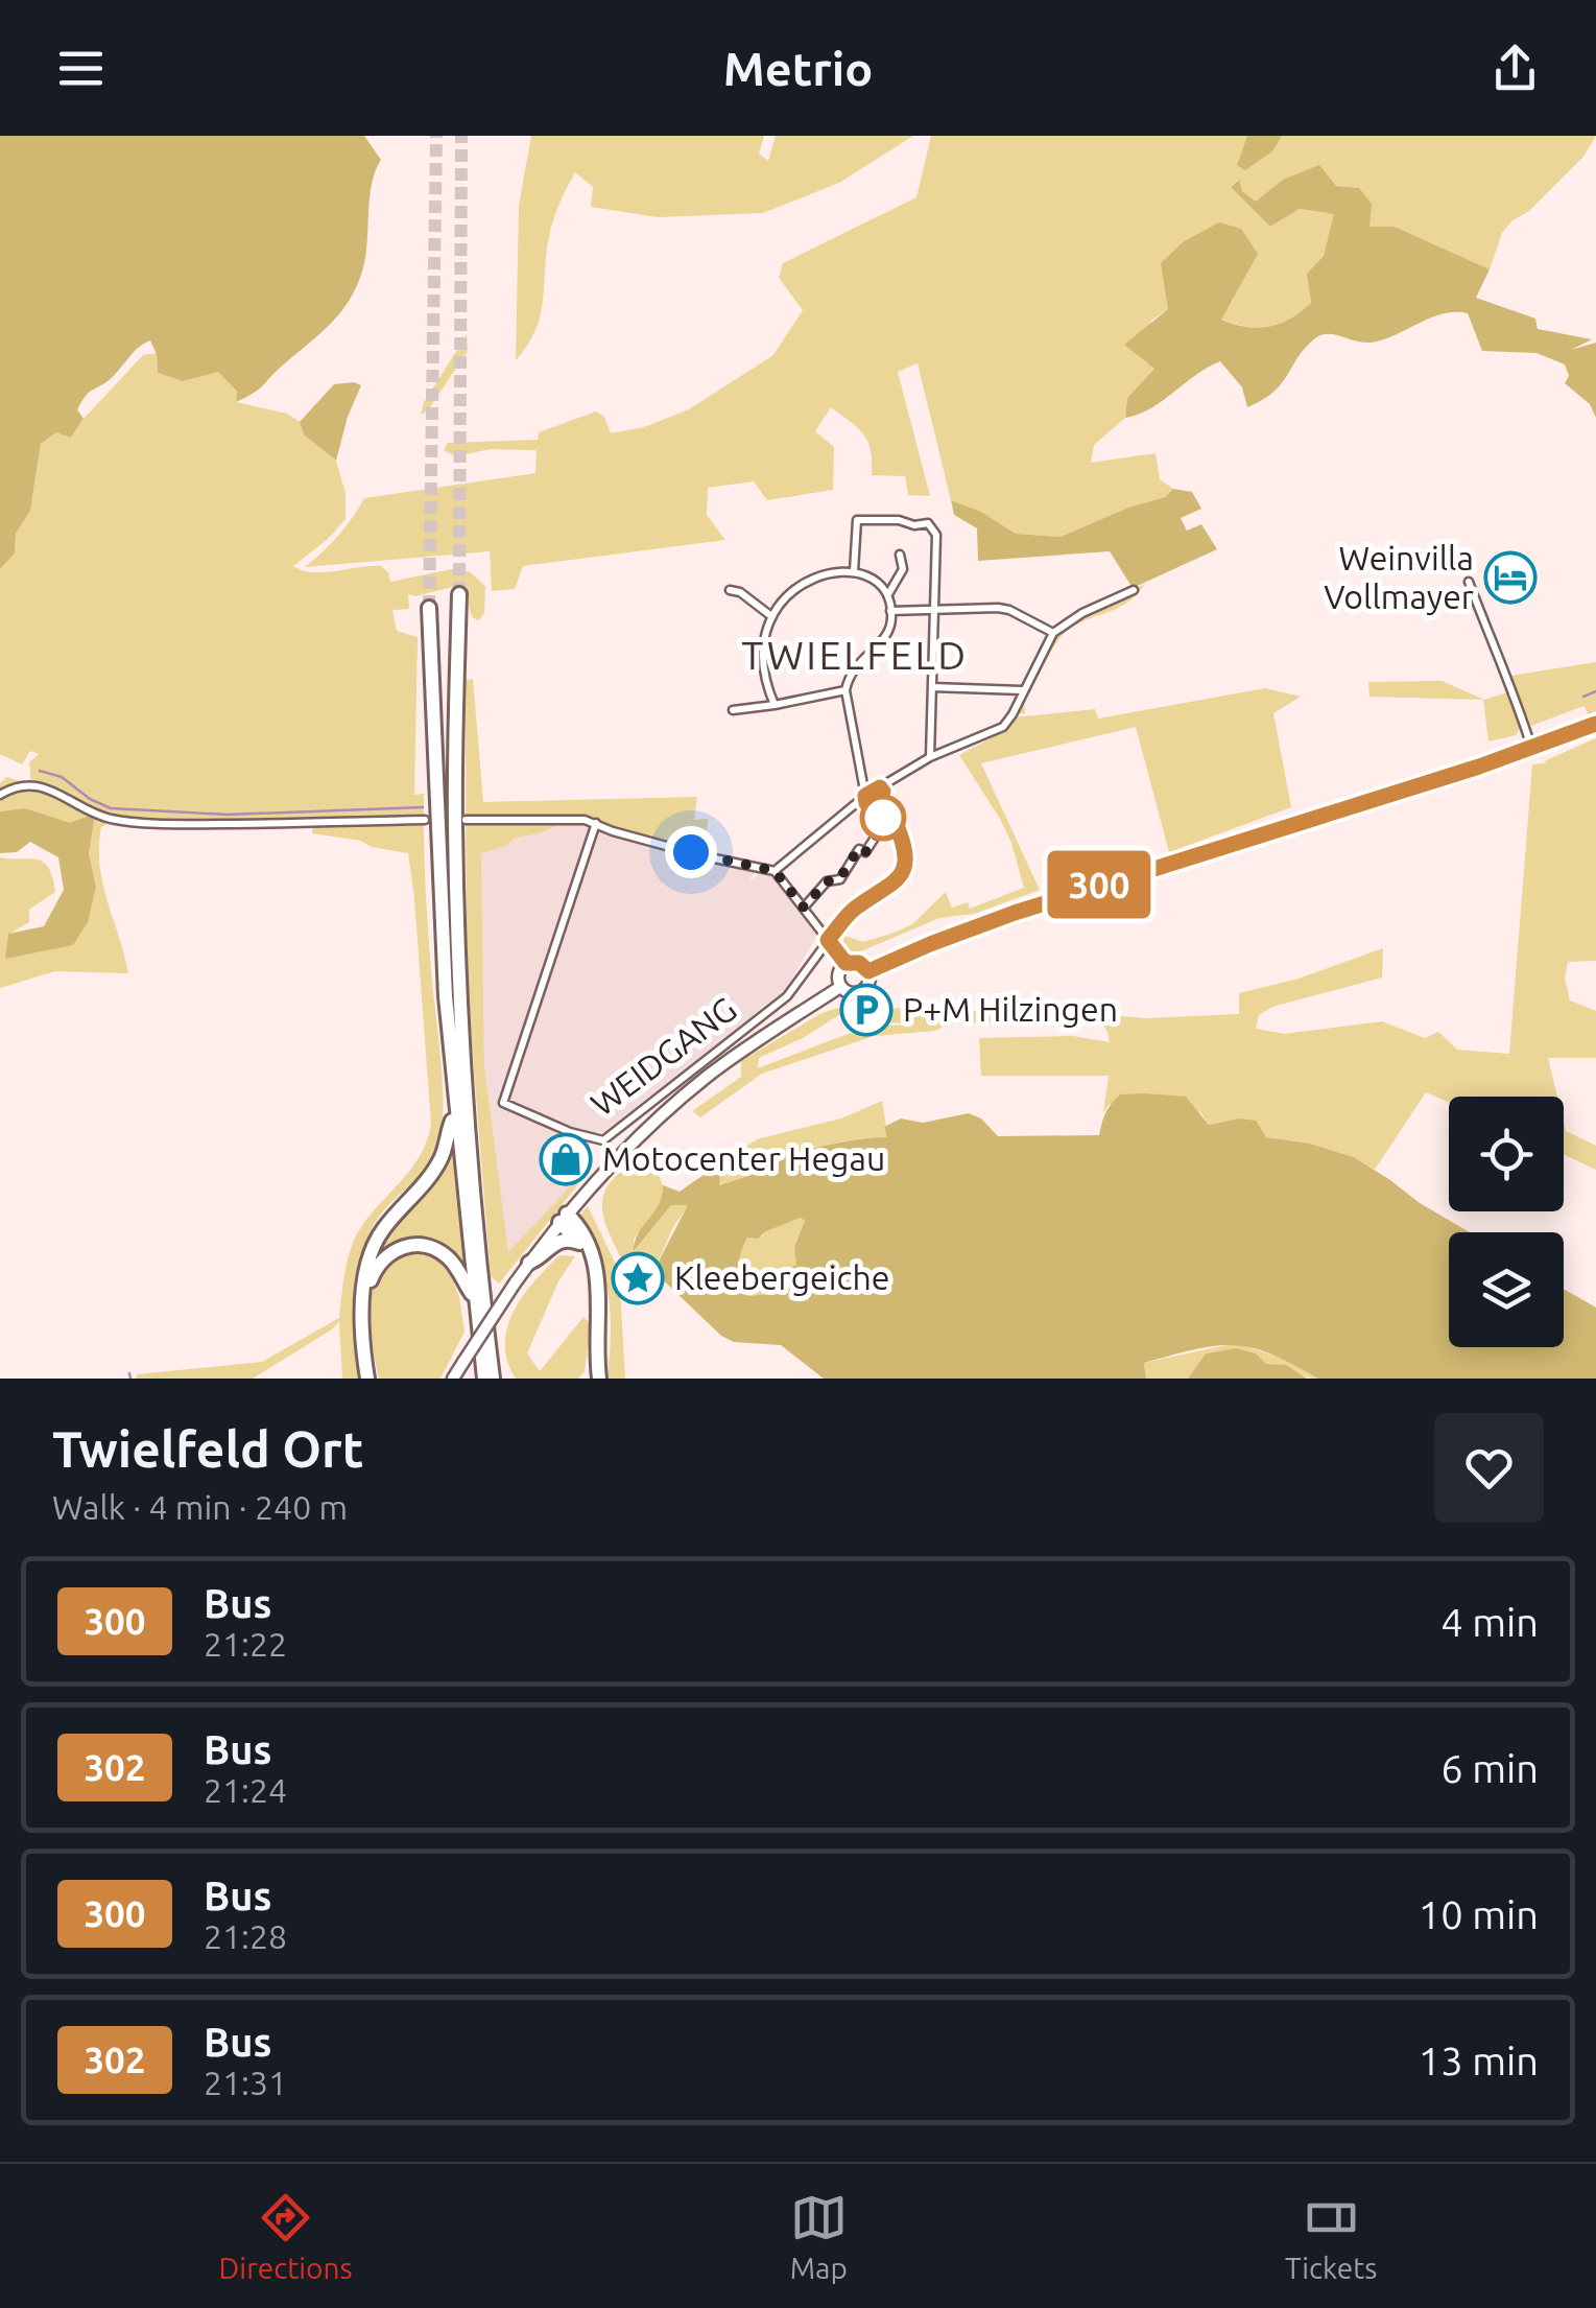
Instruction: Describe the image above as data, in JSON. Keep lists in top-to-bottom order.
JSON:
{
  "streets": {
    "street": ["WEIDGANG"]
  },
  "districts": ["TWIELFELD"],
  "places": {
    "hotel": ["Weinvilla Vollmayer"],
    "parking": ["P+M Hilzingen"],
    "shop": ["Motocenter Hegau"],
    "place": ["Kleebergeiche"]
  },
  "lines": ["bus line 300"],
  "page": {
    "header": "Metrio",
    "on_map": "300",
    "heading": ["Twielfeld Ort", "Walk · 4 min · 240 m"],
    "list": [
      {
        "mark": "300",
        "name": "Bus",
        "note": "21:22",
        "value": "4 min"
      },
      {
        "mark": "302",
        "name": "Bus",
        "note": "21:24",
        "value": "6 min"
      },
      {
        "mark": "300",
        "name": "Bus",
        "note": "21:28",
        "value": "10 min"
      },
      {
        "mark": "302",
        "name": "Bus",
        "note": "21:31",
        "value": "13 min"
      }
    ],
    "tabs": ["Directions", "Map", "Tickets"]
  }
}
